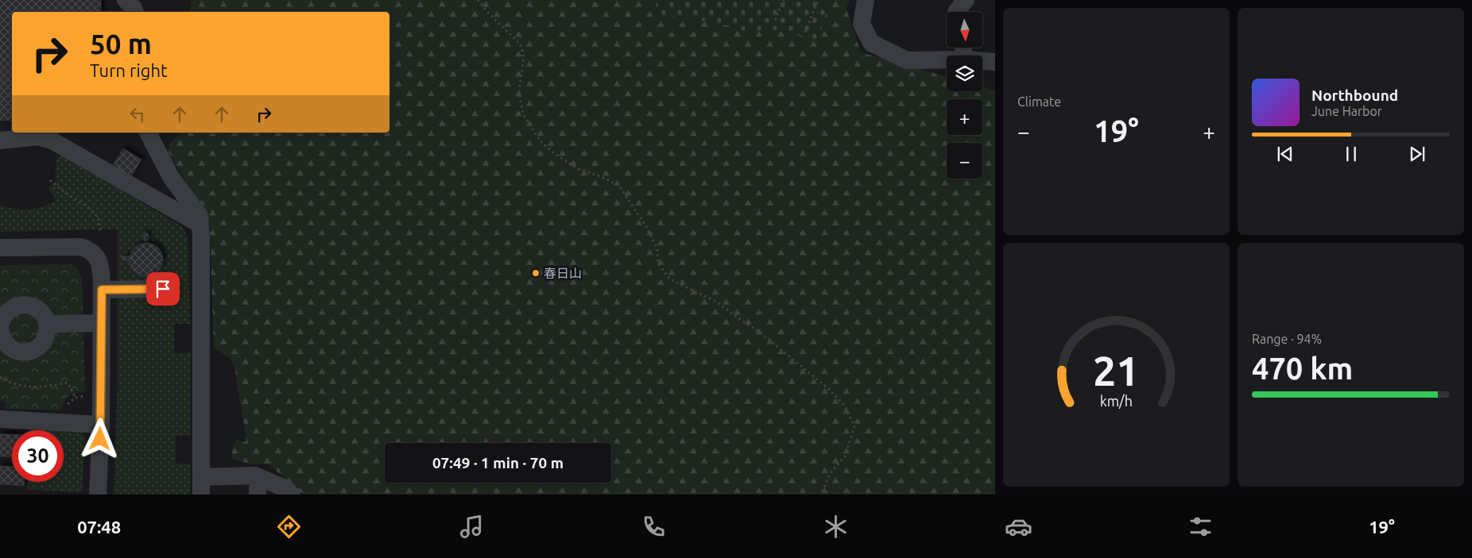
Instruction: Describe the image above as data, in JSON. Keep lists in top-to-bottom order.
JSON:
{
  "places": ["春日山"],
  "north": "bottom",
  "page": {
    "tile": [
      "Climate",
      ["Range · 94%", "470 km"]
    ],
    "map_buttons": ["+", "−"],
    "turn": ["50 m", "Turn right"],
    "song": ["Northbound", "June Harbor"],
    "heat": ["−", "19°", "+"],
    "limit": "30",
    "trip": "07:49 · 1 min · 70 m",
    "tabs": ["07:48", "19°"],
    "gauge": ["21", "km/h"]
  }
}
